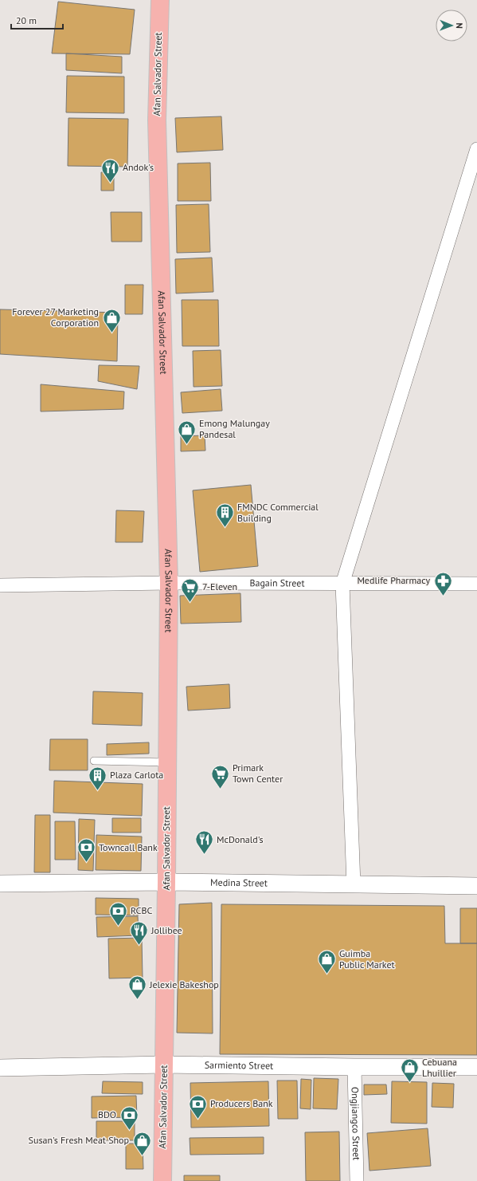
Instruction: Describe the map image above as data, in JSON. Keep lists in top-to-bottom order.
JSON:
{
  "streets": {
    "main road": ["Afan Salvador Street"],
    "street": [
      "Bagain Street",
      "Medina Street",
      "Sarmiento Street",
      "Ongjiangco Street"
    ]
  },
  "crossings": [
    ["Afan Salvador Street", "Bagain Street"],
    ["Afan Salvador Street", "Medina Street"],
    ["Afan Salvador Street", "Sarmiento Street"],
    ["Sarmiento Street", "Ongjiangco Street"]
  ],
  "places": {
    "restaurant": ["Andok's", "McDonald's", "Jollibee"],
    "shop": [
      "Forever 27 Marketing Corporation",
      "Emong Malungay Pandesal",
      "Guimba Public Market",
      "Jelexie Bakeshop",
      "Cebuana Lhuillier",
      "Susan's Fresh Meat Shop"
    ],
    "building": ["FMNDC Commercial Building", "Plaza Carlota"],
    "pharmacy": ["Medlife Pharmacy"],
    "supermarket": ["7-Eleven", "Primark Town Center"],
    "bank": [
      "Towncall Bank",
      "RCBC",
      "Producers Bank",
      "BDO"
    ]
  },
  "scale_bar": "20 m",
  "north": "right"
}
